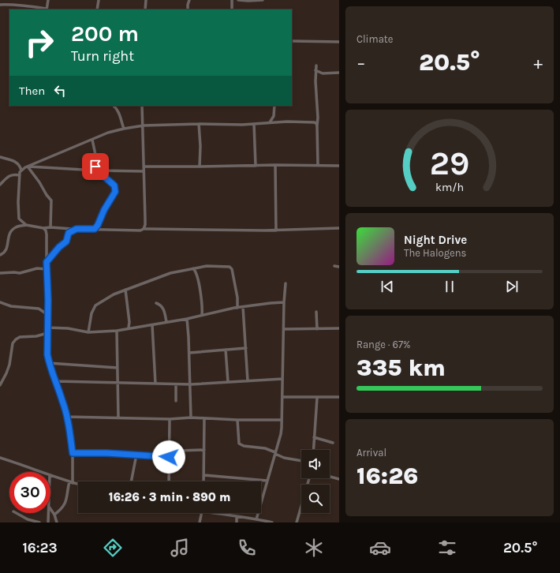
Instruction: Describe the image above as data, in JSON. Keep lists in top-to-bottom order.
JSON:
{
  "page": {
    "tile": [
      "Climate",
      ["Range · 67%", "335 km"],
      ["Arrival", "16:26"]
    ],
    "turn": ["200 m", "Turn right"],
    "heat": ["−", "20.5°", "+"],
    "then": "Then",
    "song": ["Night Drive", "The Halogens"],
    "limit": "30",
    "trip": "16:26 · 3 min · 890 m",
    "tabs": ["16:23", "20.5°"],
    "gauge": ["29", "km/h"]
  }
}
